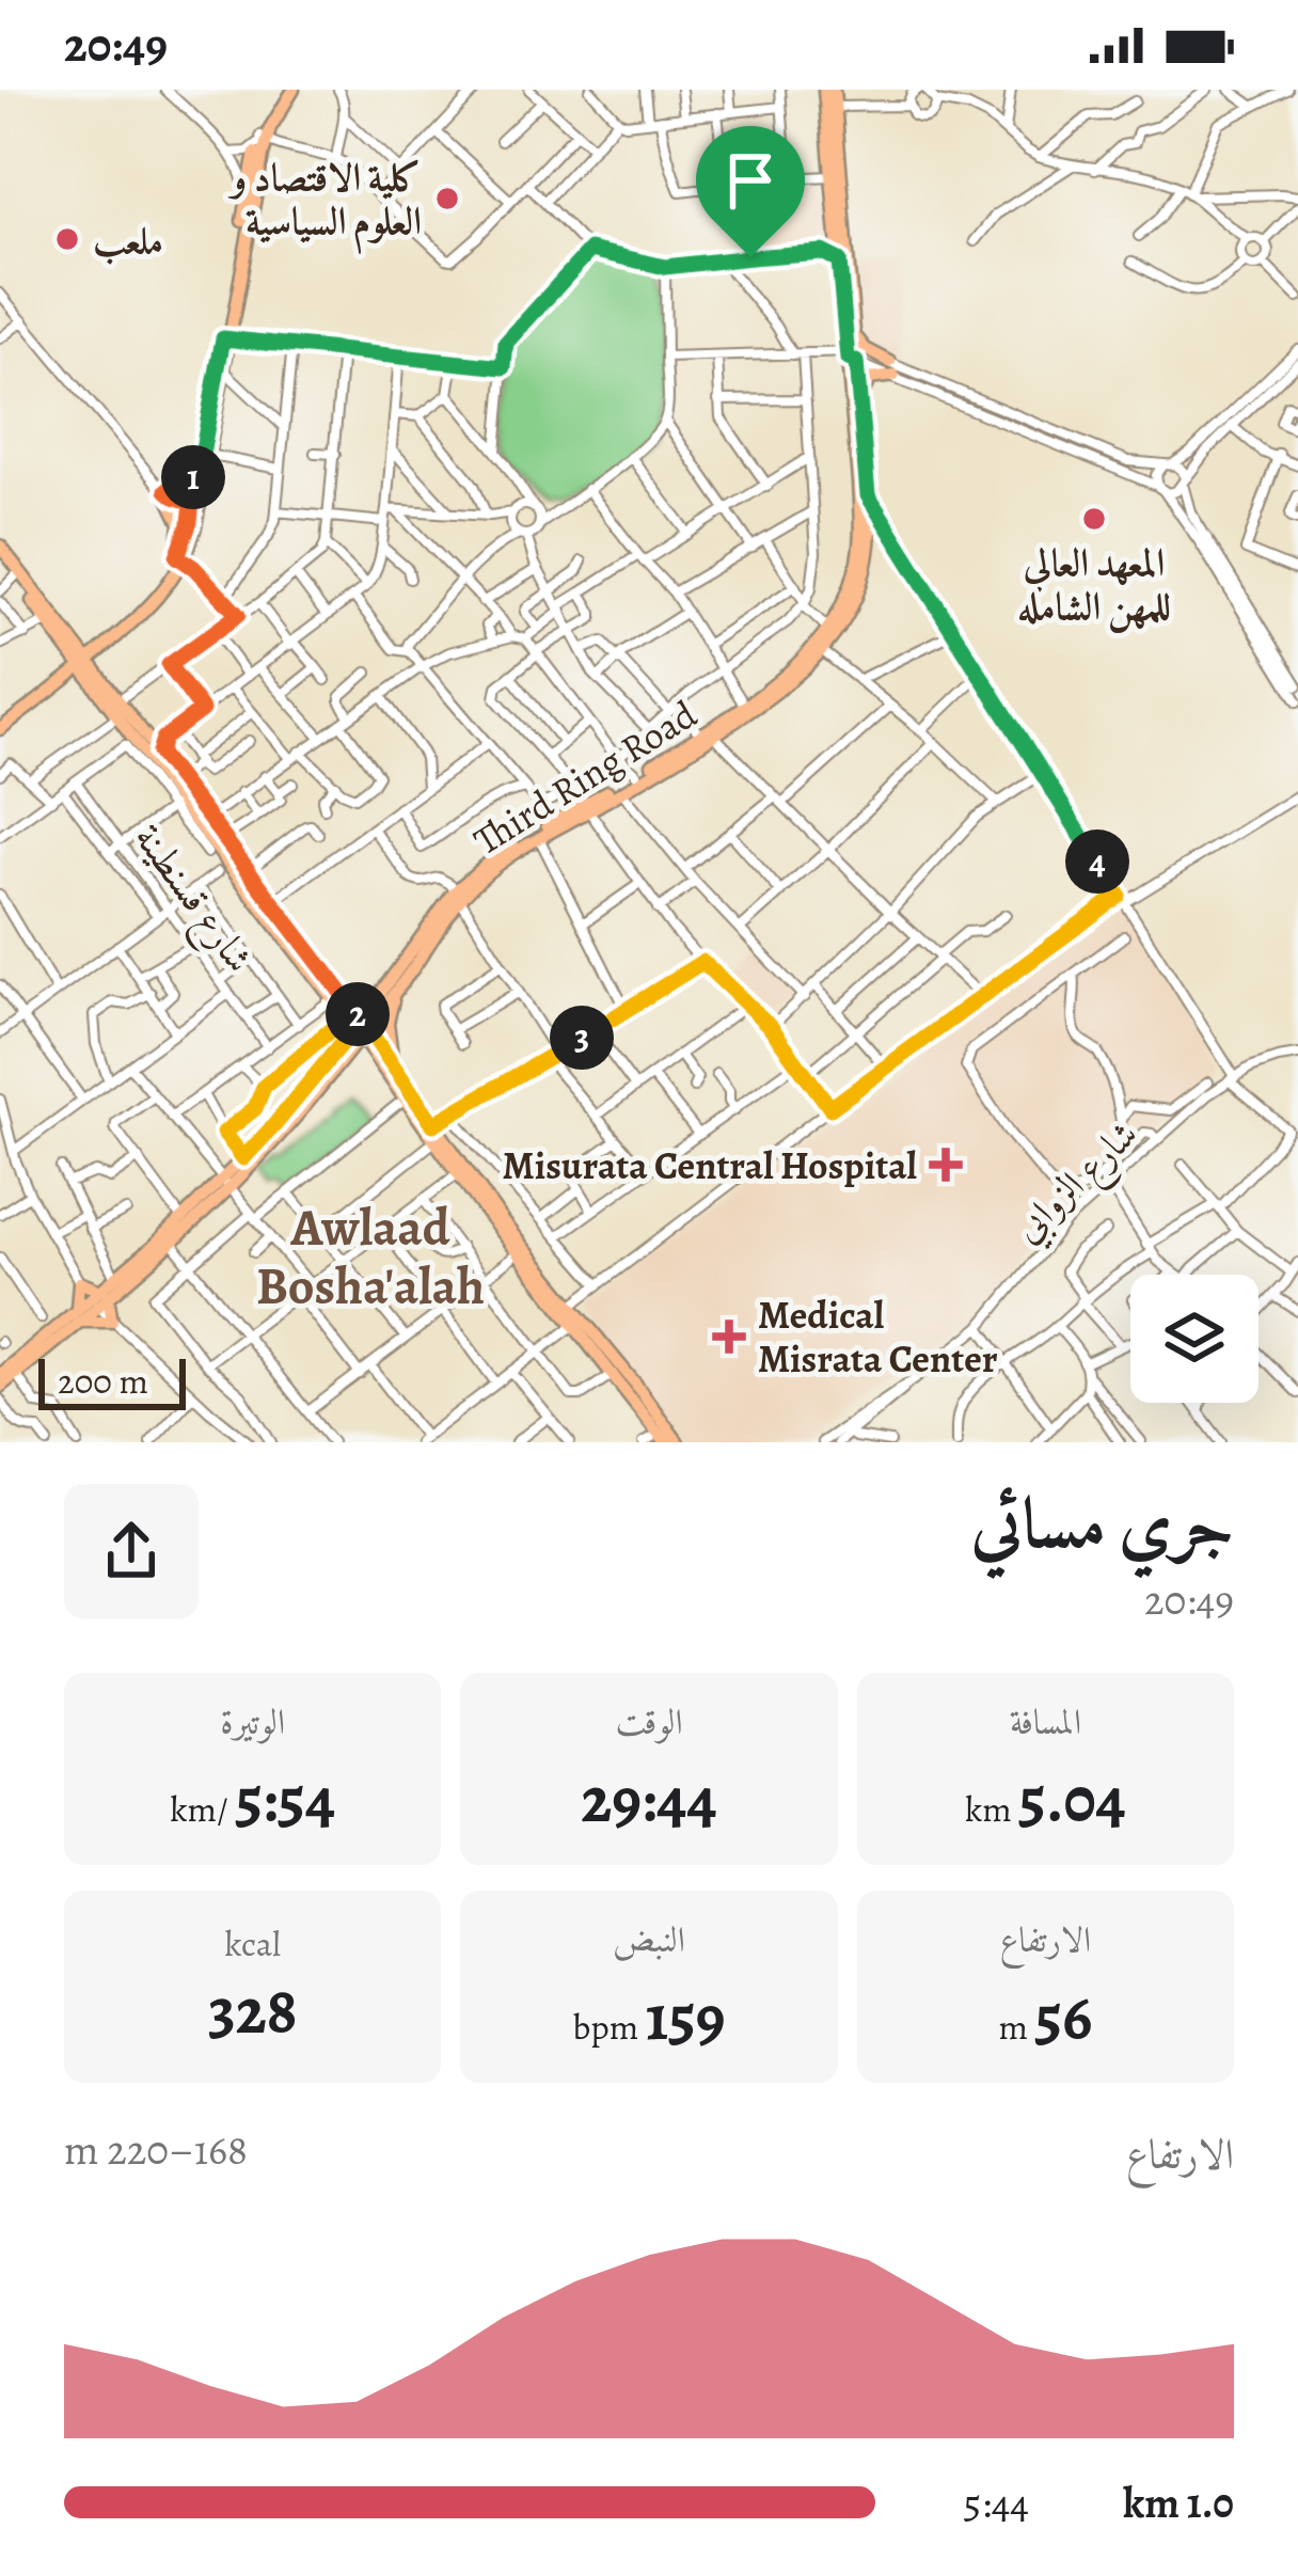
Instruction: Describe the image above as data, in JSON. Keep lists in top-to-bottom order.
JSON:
{
  "streets": {
    "main road": ["Third Ring Road"],
    "street": ["شارع قسنطينة", "شارع الزوابي"]
  },
  "districts": ["Awlaad Bosha'alah"],
  "places": {
    "other": ["كلية الاقتصاد و العلوم السياسية", "ملعب", "المعهد العالي للمهن الشامله"],
    "health": ["Misurata Central Hospital", "Medical Misrata Center"]
  },
  "scale_bar": "200 m",
  "page": {
    "status": "20:49",
    "pins": [
      "1",
      "4",
      "2",
      "3"
    ],
    "scale": "200 m",
    "heading": ["جري مسائي", "20:49"],
    "stats": [
      ["المسافة", "5.04 km"],
      ["الوقت", "29:44"],
      ["الوتيرة", "5:54 /km"],
      ["الارتفاع", "56 m"],
      ["النبض", "159 bpm"],
      ["kcal", "328"]
    ],
    "chart": ["الارتفاع", "168–220 m"],
    "list": [
      {
        "name": "1.0 km",
        "note": "5:44"
      }
    ]
  }
}
